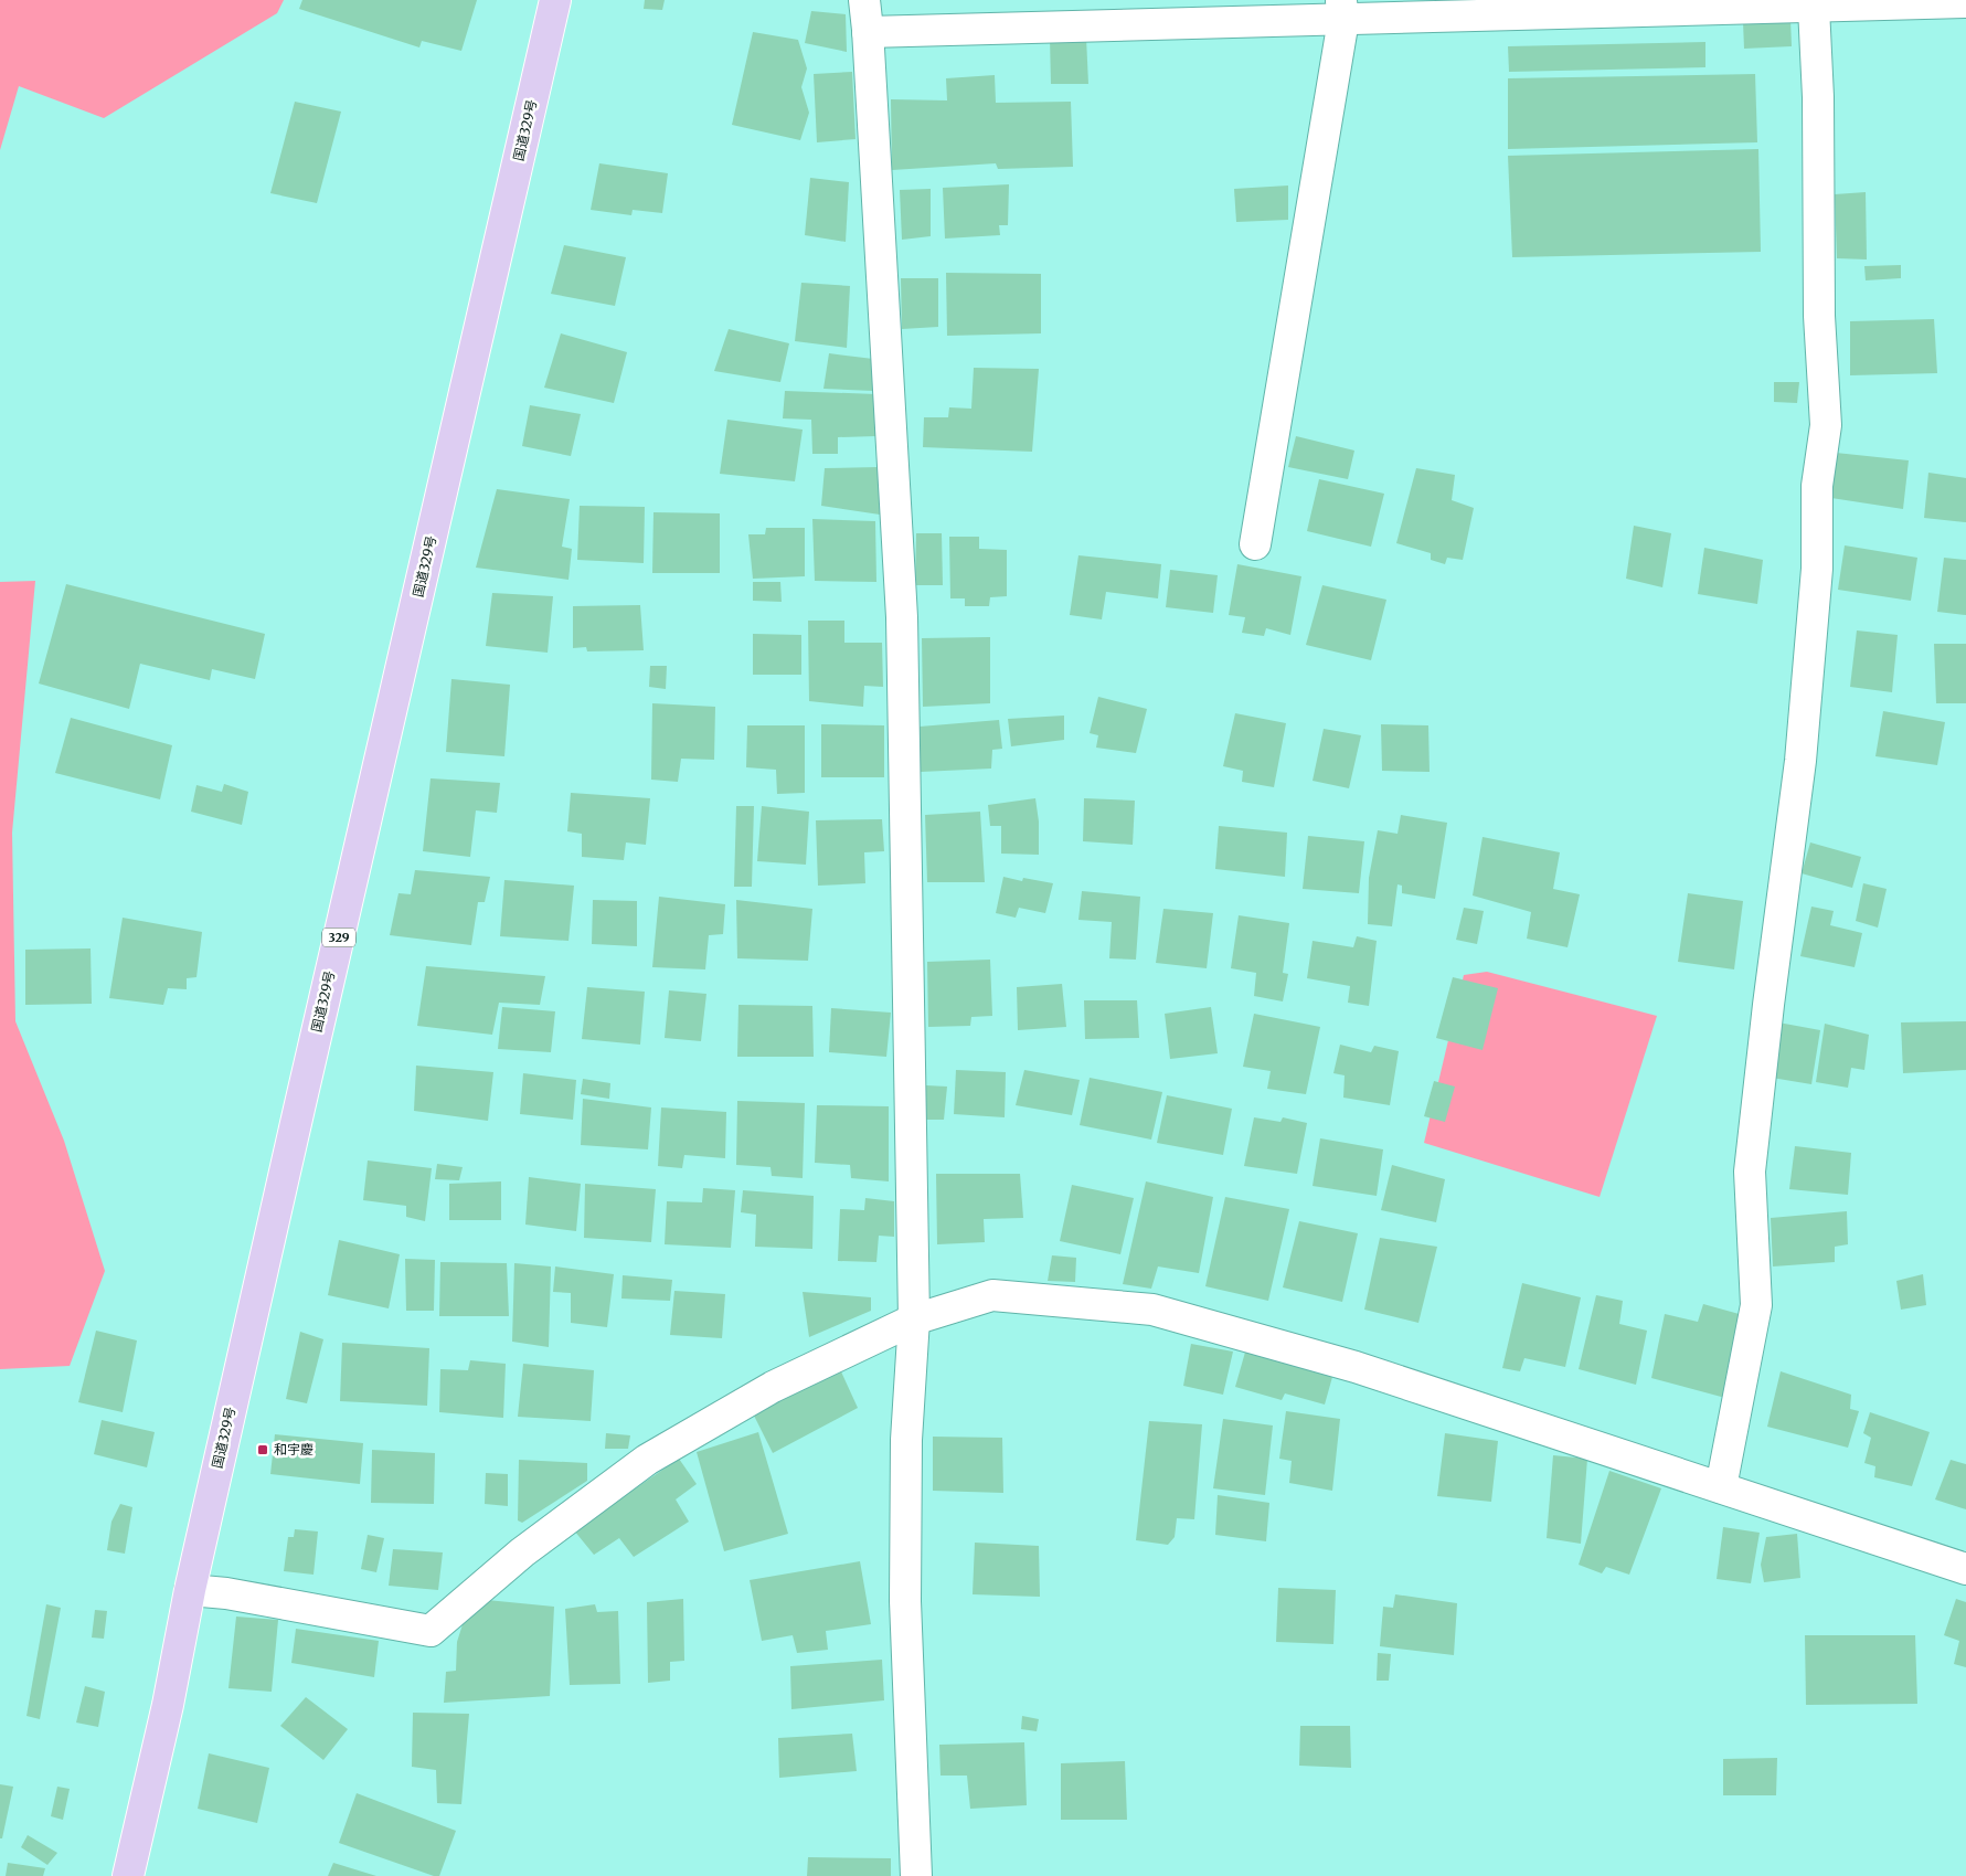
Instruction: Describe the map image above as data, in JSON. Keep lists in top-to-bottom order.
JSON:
{
  "streets": {
    "highway": ["国道329号", "329"]
  },
  "places": {
    "transit": ["和宇慶"]
  }
}
